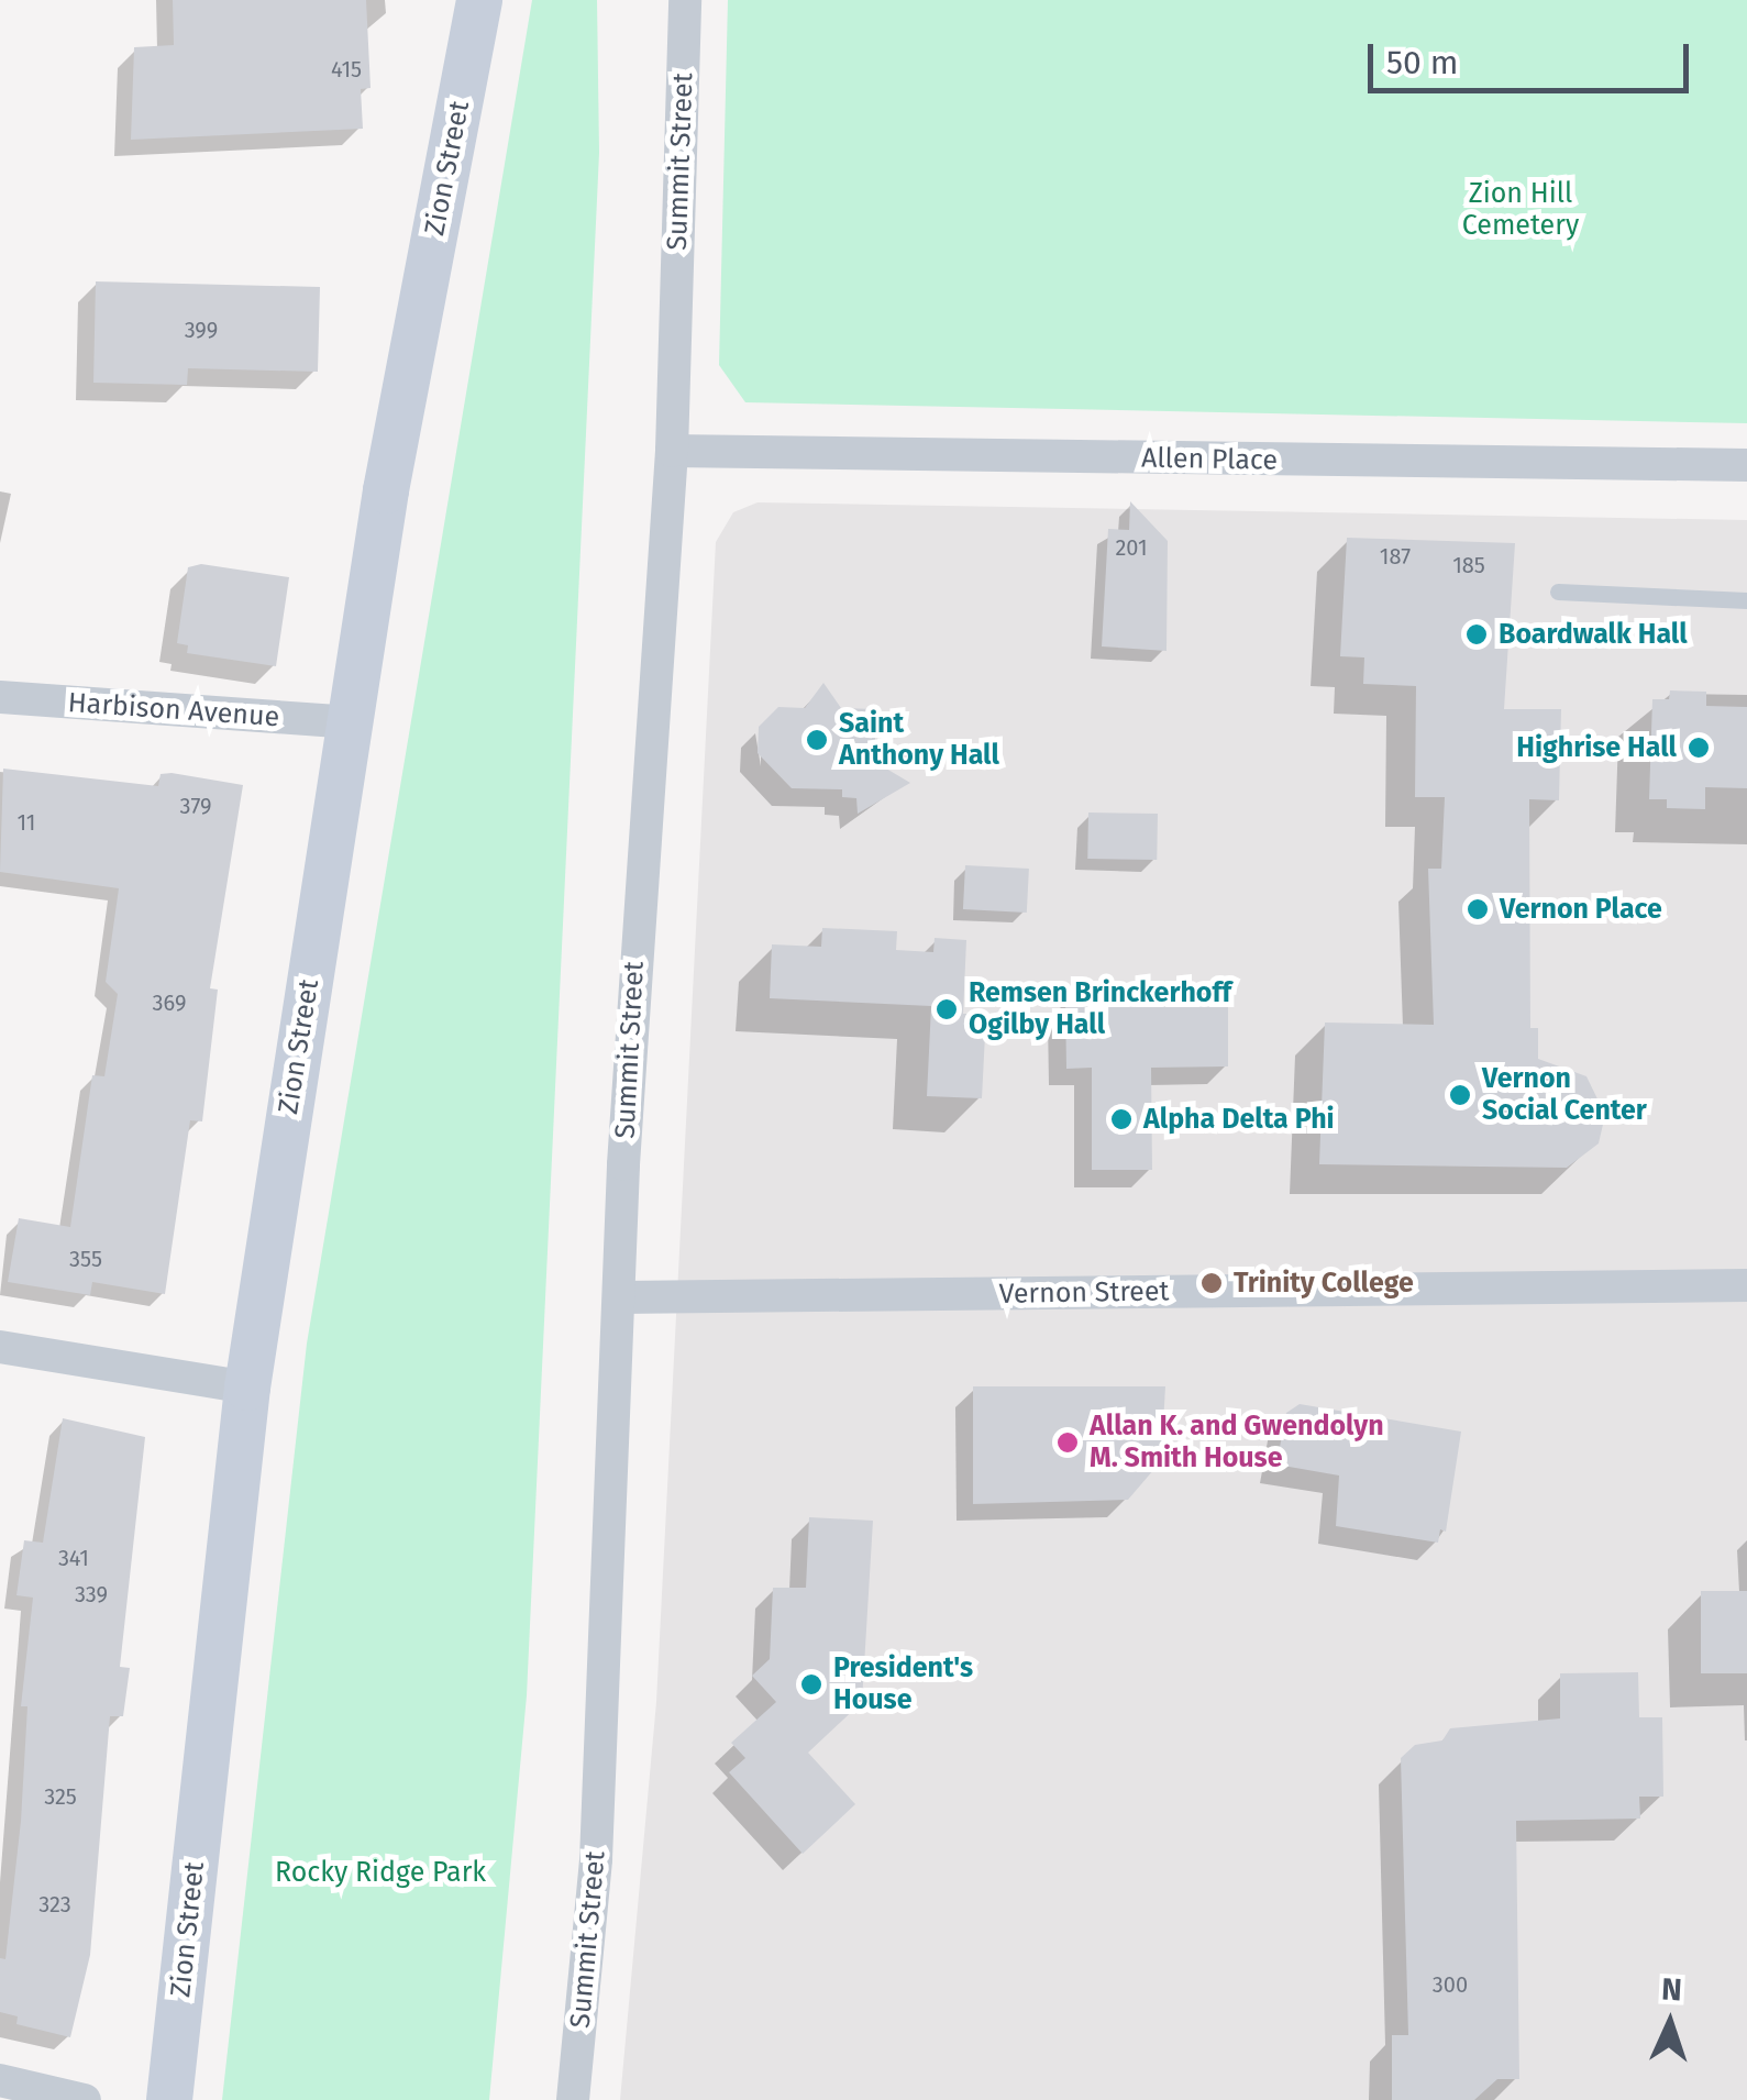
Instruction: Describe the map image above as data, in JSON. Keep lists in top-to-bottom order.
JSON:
{
  "streets": {
    "main road": ["Zion Street"],
    "street": [
      "Summit Street",
      "Allen Place",
      "Harbison Avenue",
      "Vernon Street"
    ]
  },
  "crossings": [
    ["Summit Street", "Allen Place"],
    ["Summit Street", "Vernon Street"],
    ["Zion Street", "Harbison Avenue"]
  ],
  "parks": ["Zion Hill Cemetery", "Rocky Ridge Park"],
  "places": [
    "Boardwalk Hall",
    "Saint Anthony Hall",
    "Highrise Hall",
    "Vernon Place",
    "Remsen Brinckerhoff Ogilby Hall",
    "Vernon Social Center",
    "Alpha Delta Phi",
    "Trinity College",
    "Allan K. and Gwendolyn M. Smith House",
    "President's House"
  ],
  "house_numbers": [
    "415",
    "399",
    "201",
    "187",
    "185",
    "379",
    "11",
    "369",
    "355",
    "341",
    "339",
    "325",
    "323",
    "300"
  ],
  "scale_bar": "50 m",
  "north": "top"
}
